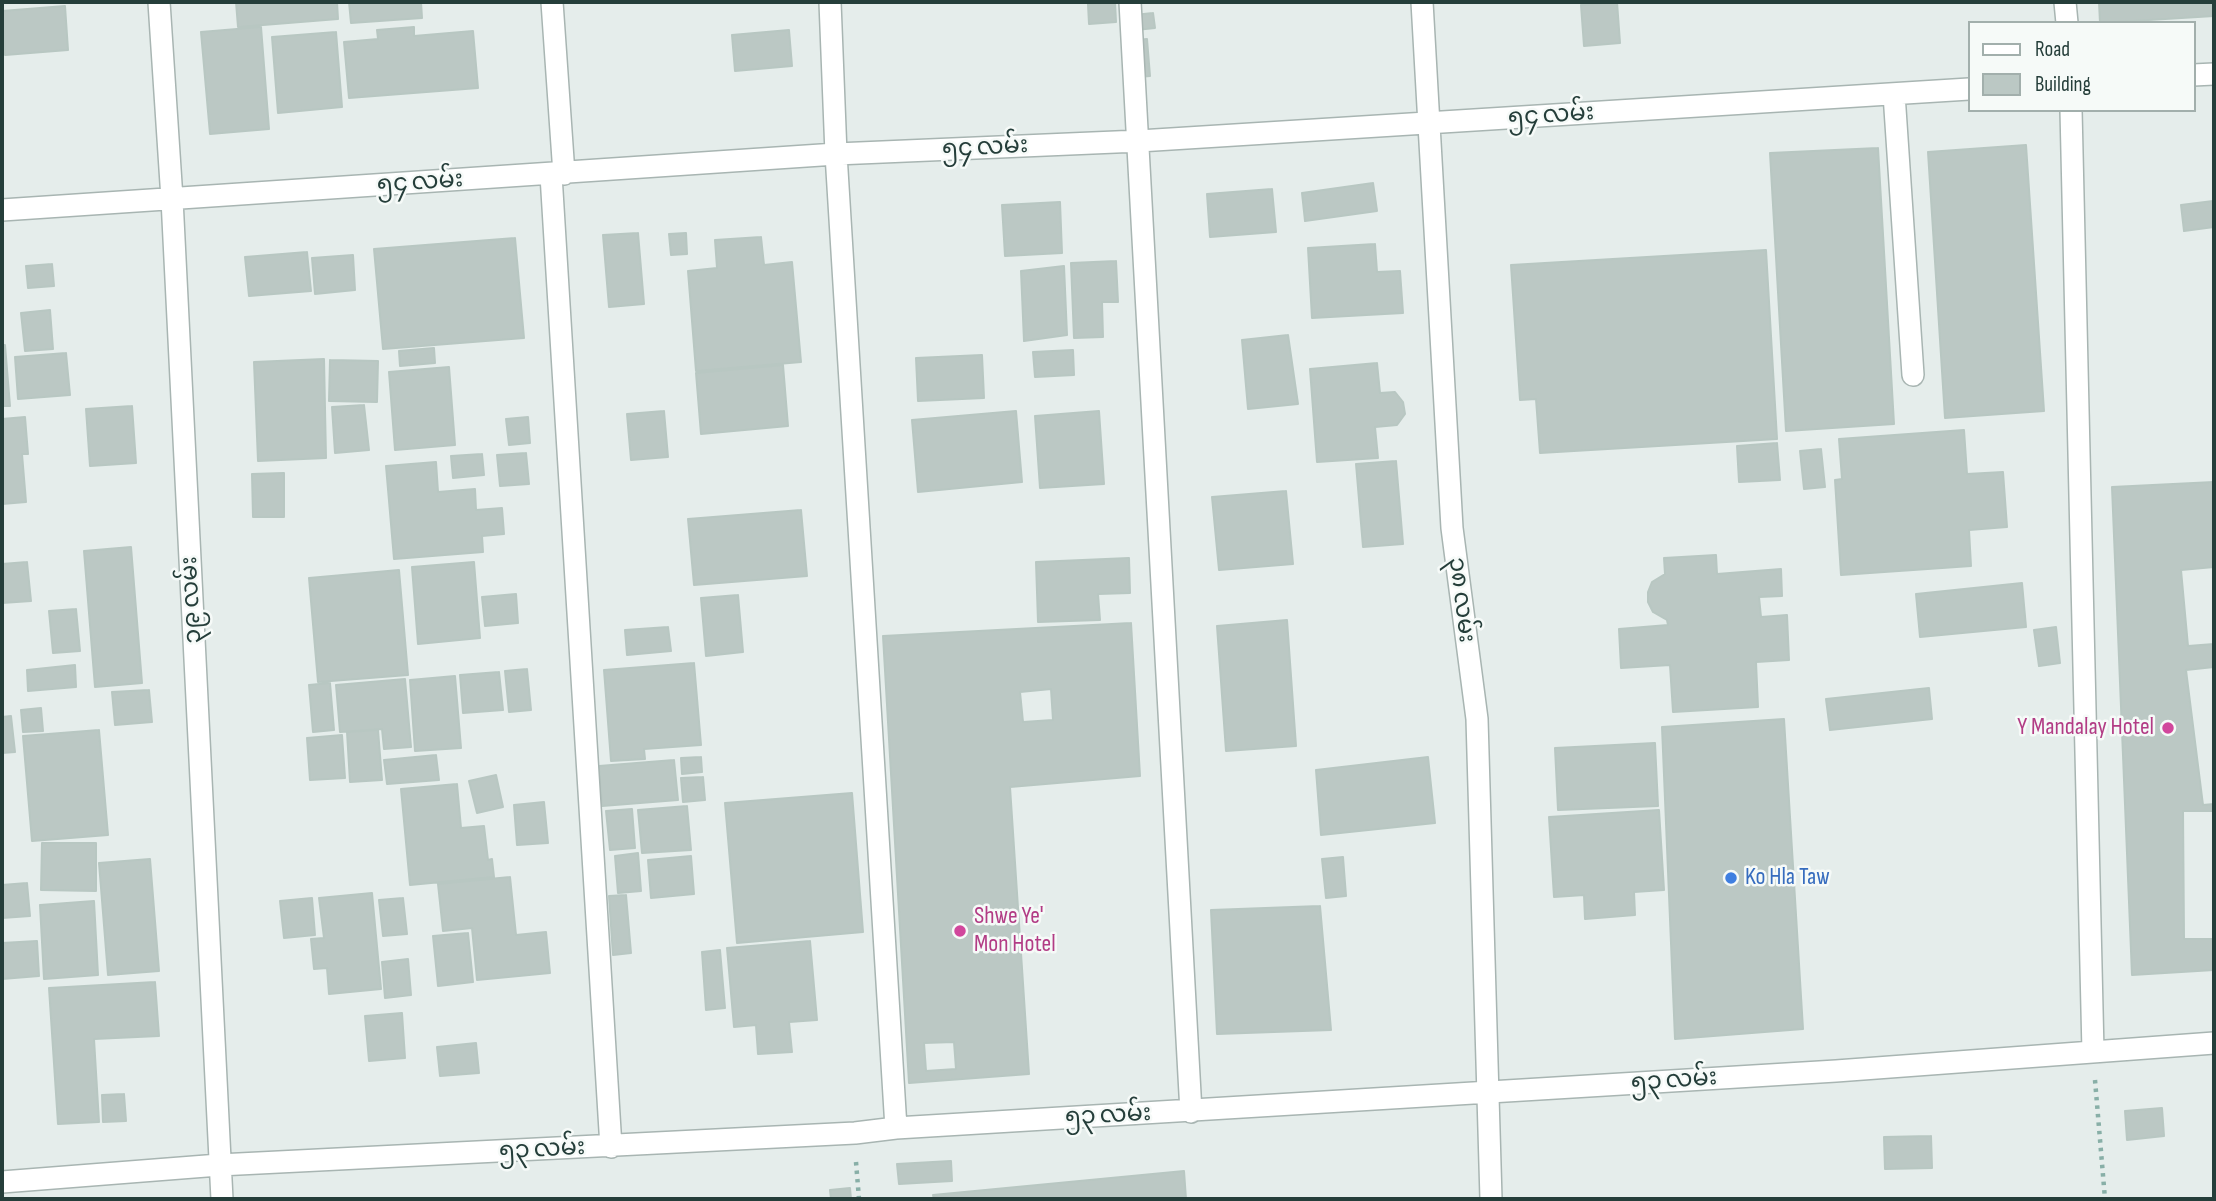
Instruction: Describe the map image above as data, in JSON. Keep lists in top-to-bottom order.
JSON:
{
  "streets": {
    "street": [
      "၅၄ လမ်း",
      "၃၉ လမ်း",
      "၃၈ လမ်း",
      "၅၃ လမ်း"
    ]
  },
  "crossings": [
    ["၅၄ လမ်း", "၃၉ လမ်း"],
    ["၅၄ လမ်း", "၃၈ လမ်း"],
    ["၃၉ လမ်း", "၅၃ လမ်း"],
    ["၃၈ လမ်း", "၅၃ လမ်း"]
  ],
  "places": ["Y Mandalay Hotel", "Ko Hla Taw", "Shwe Ye' Mon Hotel"],
  "legend": ["Road", "Building"]
}
